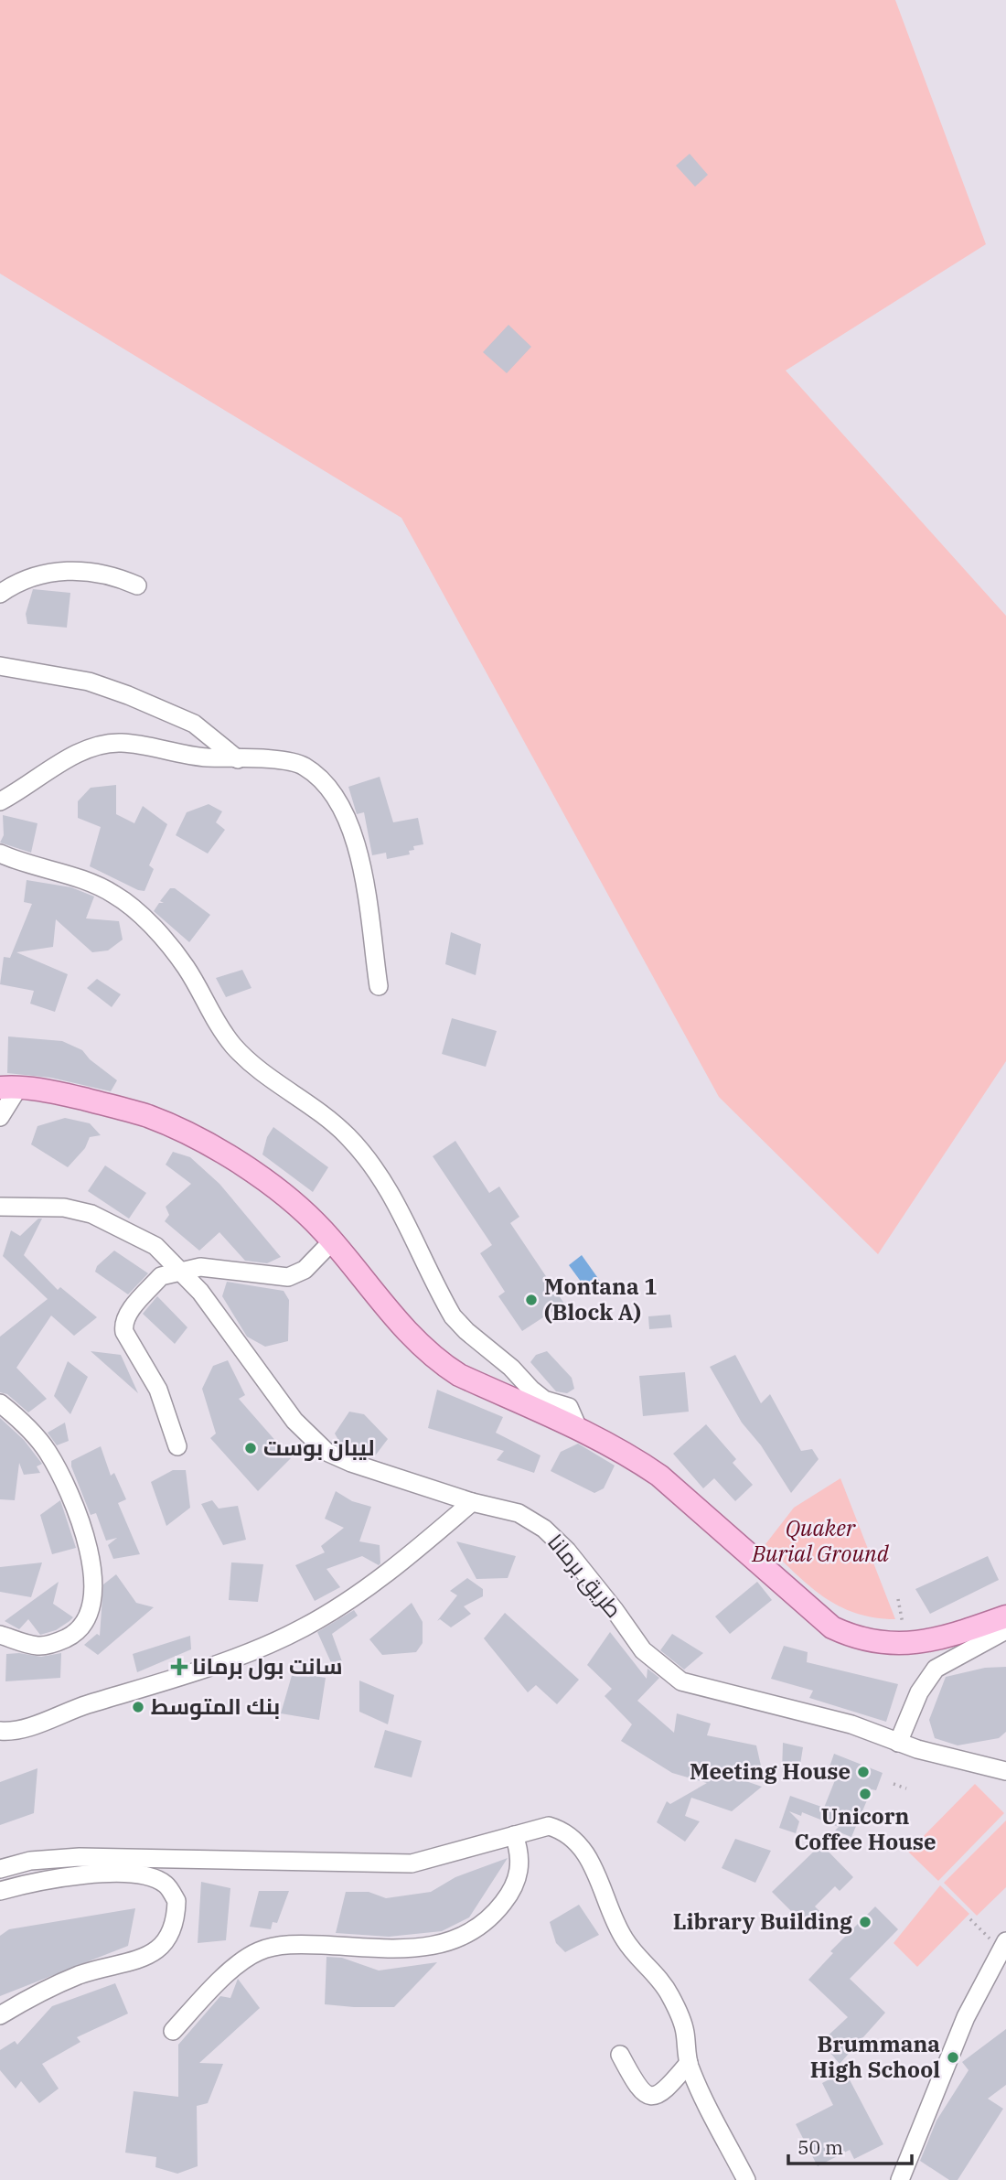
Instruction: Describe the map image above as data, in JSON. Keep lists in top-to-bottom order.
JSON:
{
  "streets": {
    "street": ["طريق برمانا"]
  },
  "parks": ["Quaker Burial Ground"],
  "places": {
    "other": [
      "Montana 1 (Block A)",
      "ليبان بوست",
      "بنك المتوسط",
      "Meeting House",
      "Unicorn Coffee House",
      "Library Building",
      "Brummana High School"
    ],
    "health": ["سانت بول برمانا"]
  },
  "scale_bar": "50 m"
}
